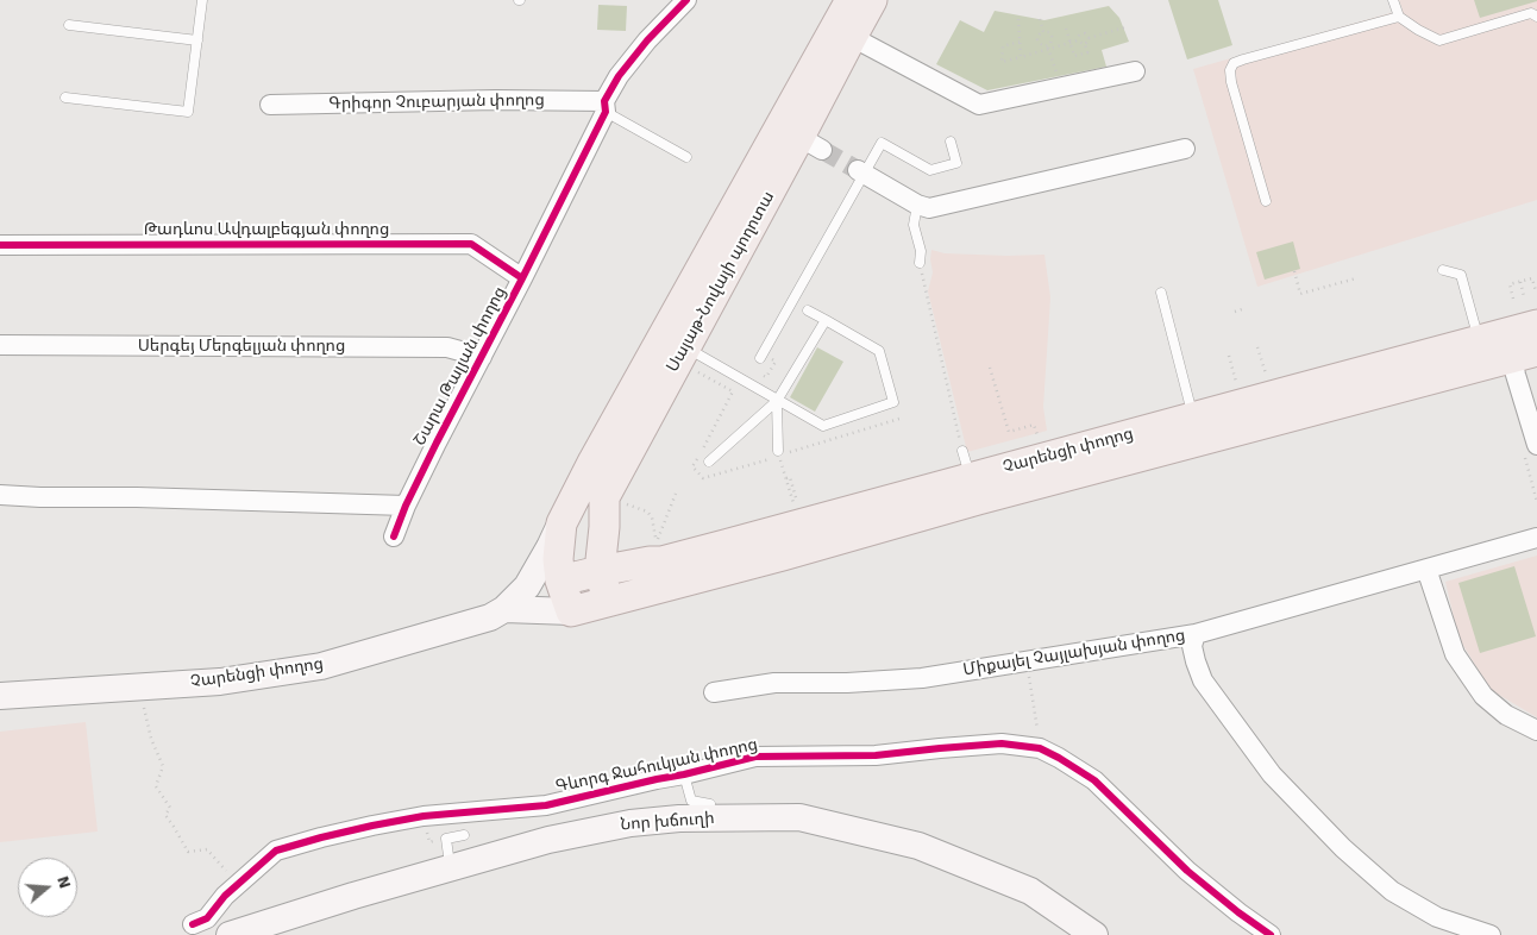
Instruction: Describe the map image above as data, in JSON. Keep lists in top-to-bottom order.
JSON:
{
  "streets": {
    "main road": ["Սայաթ-Նովայի պողոտա", "Չարենցի փողոց", "Նոր խճուղի"],
    "street": [
      "Գրիգոր Չուբարյան փողոց",
      "Թադևոս Ավդալբեգյան փողոց",
      "Սերգեյ Մերգելյան փողոց",
      "Շարա Թալյան փողոց",
      "Միքայել Չայլախյան փողոց",
      "Գևորգ Ջահուկյան փողոց"
    ]
  },
  "crossings": [
    ["Գրիգոր Չուբարյան փողոց", "Շարա Թալյան փողոց"],
    ["Թադևոս Ավդալբեգյան փողոց", "Շարա Թալյան փողոց"],
    ["Սայաթ-Նովայի պողոտա", "Չարենցի փողոց"],
    ["Սերգեյ Մերգելյան փողոց", "Շարա Թալյան փողոց"]
  ],
  "north": "right"
}
